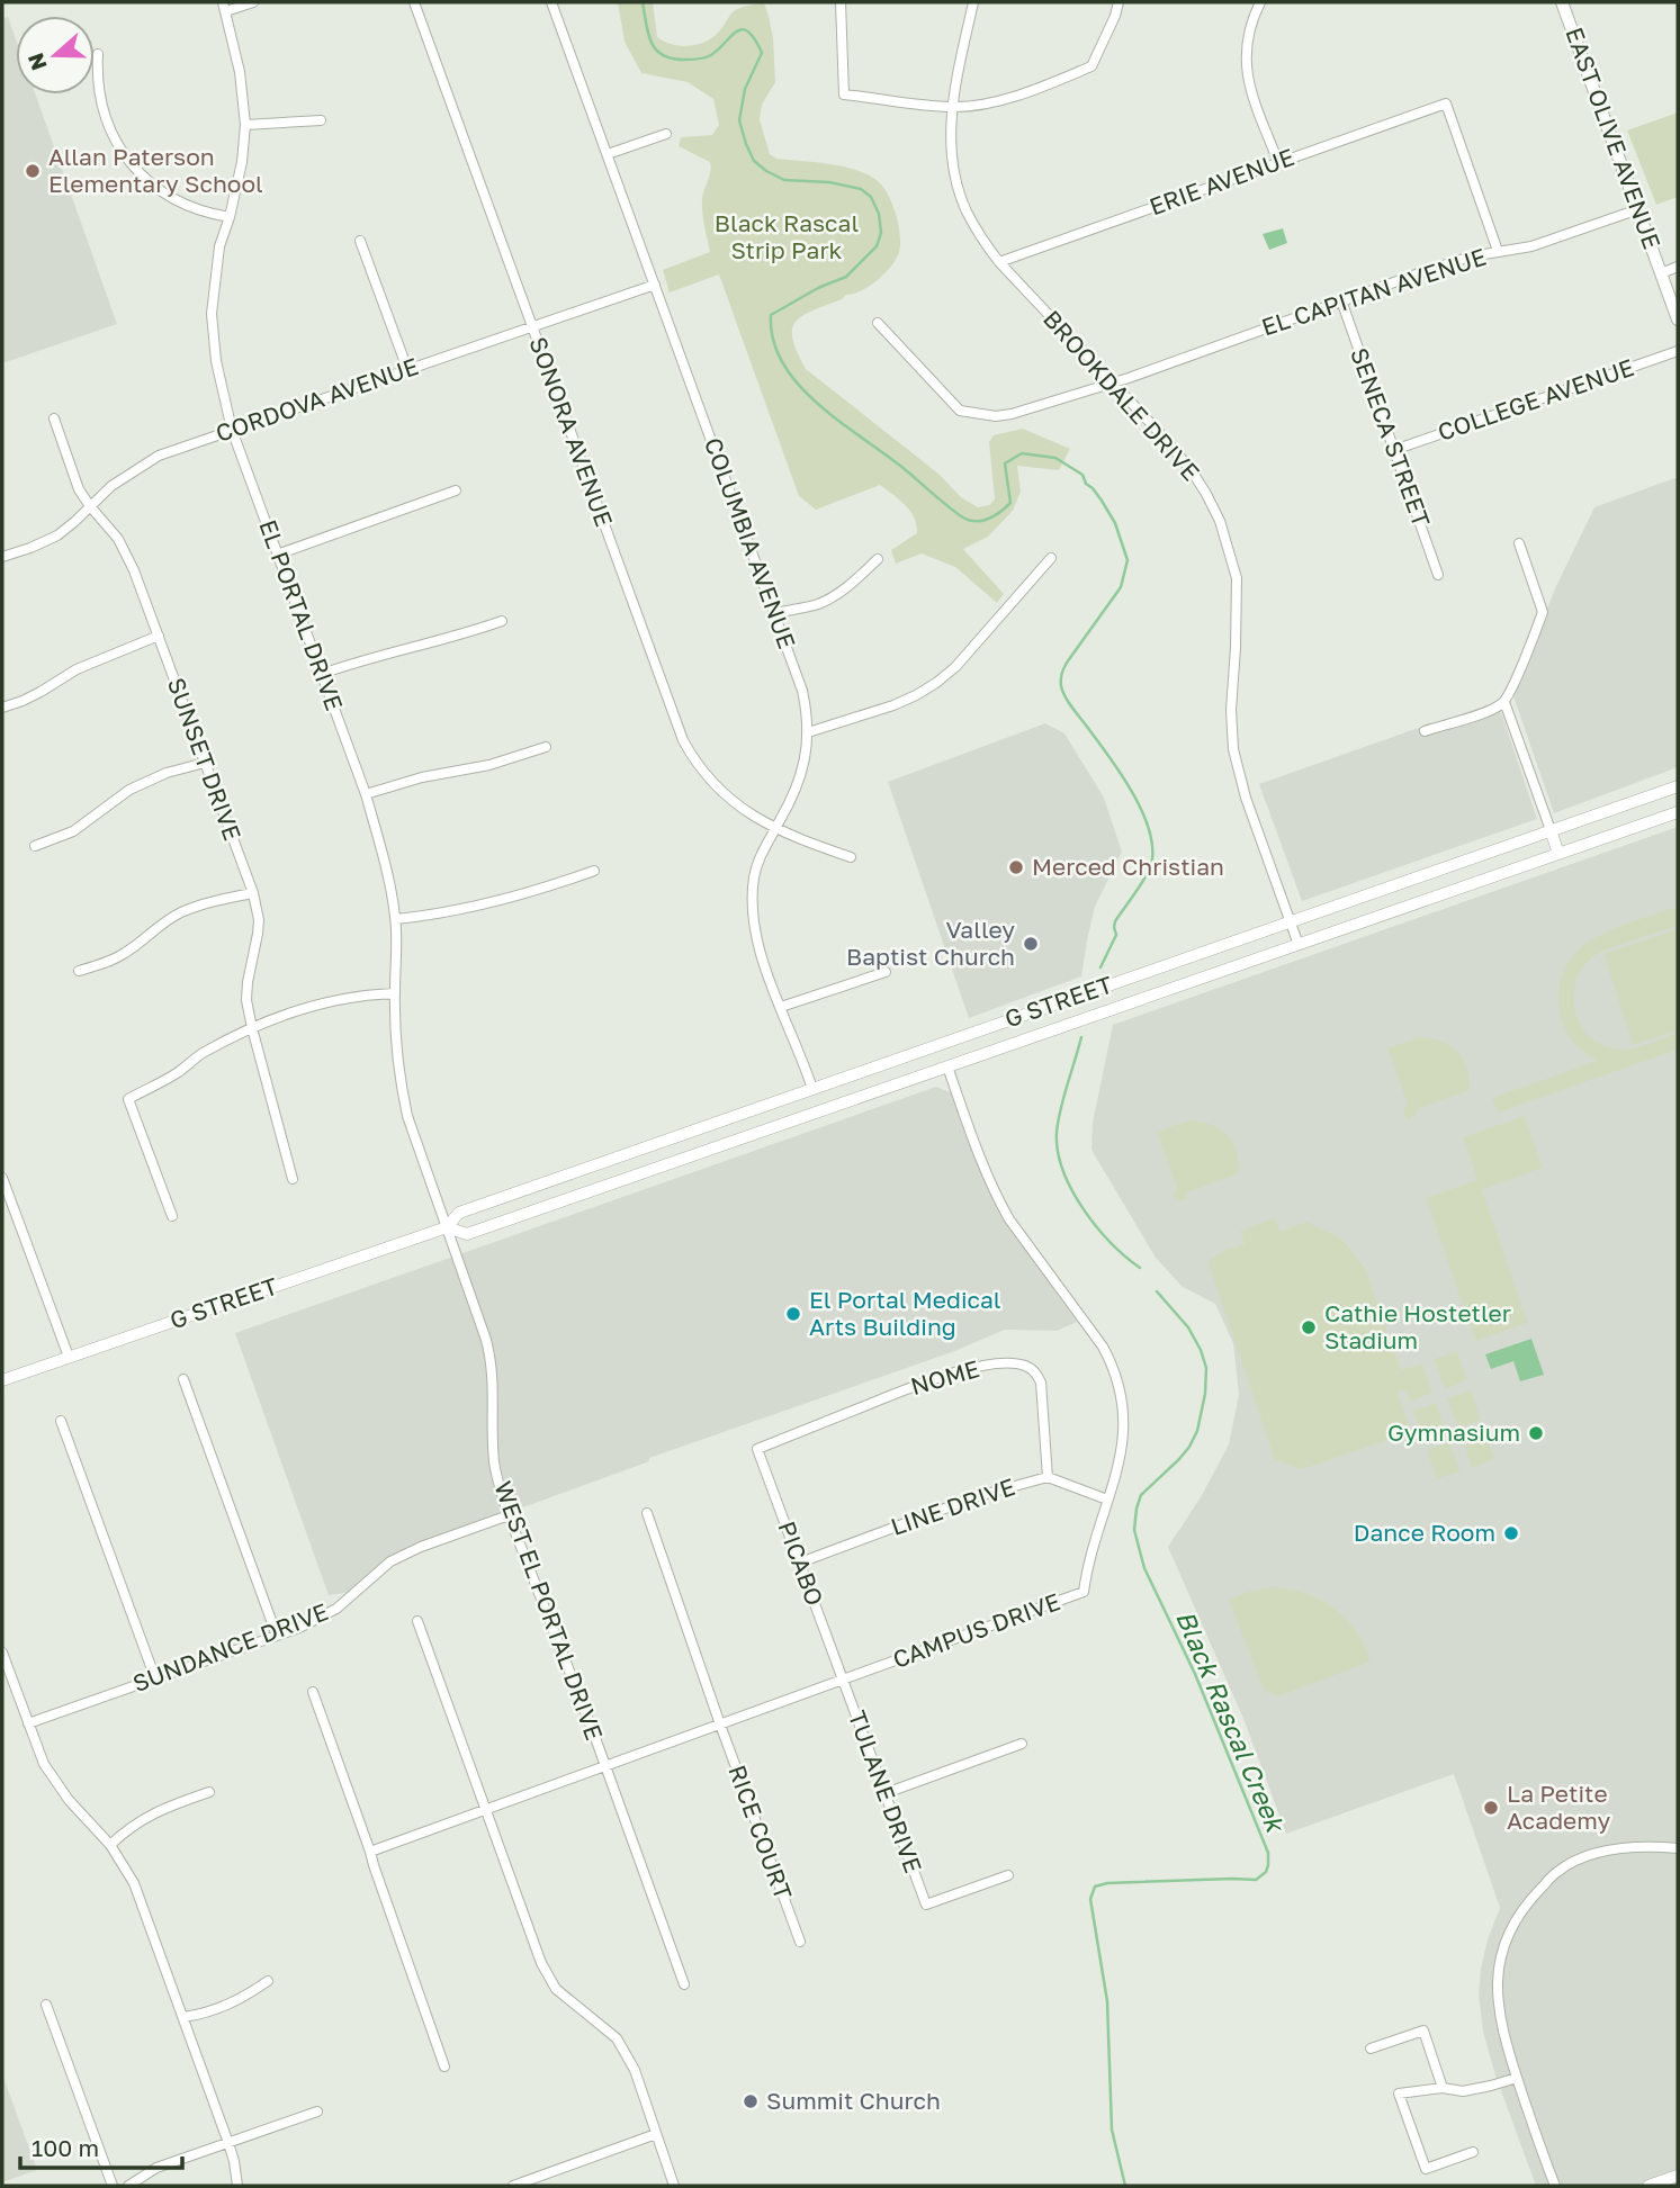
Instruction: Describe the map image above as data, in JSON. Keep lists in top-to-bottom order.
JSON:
{
  "streets": {
    "main road": ["EAST OLIVE AVENUE"],
    "street": [
      "ERIE AVENUE",
      "EL CAPITAN AVENUE",
      "BROOKDALE DRIVE",
      "CORDOVA AVENUE",
      "COLLEGE AVENUE",
      "SONORA AVENUE",
      "SENECA STREET",
      "COLUMBIA AVENUE",
      "EL PORTAL DRIVE",
      "SUNSET DRIVE",
      "G STREET",
      "NOME",
      "LINE DRIVE",
      "PICABO",
      "WEST EL PORTAL DRIVE",
      "CAMPUS DRIVE",
      "SUNDANCE DRIVE",
      "TULANE DRIVE",
      "RICE COURT"
    ]
  },
  "crossings": [
    ["EAST OLIVE AVENUE", "EL CAPITAN AVENUE"],
    ["ERIE AVENUE", "EL CAPITAN AVENUE"],
    ["ERIE AVENUE", "BROOKDALE DRIVE"],
    ["EL CAPITAN AVENUE", "BROOKDALE DRIVE"],
    ["EL CAPITAN AVENUE", "SENECA STREET"],
    ["BROOKDALE DRIVE", "G STREET"],
    ["CORDOVA AVENUE", "SONORA AVENUE"],
    ["CORDOVA AVENUE", "COLUMBIA AVENUE"],
    ["CORDOVA AVENUE", "EL PORTAL DRIVE"],
    ["CORDOVA AVENUE", "SUNSET DRIVE"],
    ["COLLEGE AVENUE", "SENECA STREET"],
    ["SONORA AVENUE", "COLUMBIA AVENUE"],
    ["COLUMBIA AVENUE", "G STREET"],
    ["EL PORTAL DRIVE", "G STREET"],
    ["EL PORTAL DRIVE", "WEST EL PORTAL DRIVE"],
    ["G STREET", "WEST EL PORTAL DRIVE"],
    ["G STREET", "CAMPUS DRIVE"],
    ["NOME", "LINE DRIVE"],
    ["NOME", "PICABO"],
    ["LINE DRIVE", "PICABO"],
    ["LINE DRIVE", "CAMPUS DRIVE"],
    ["PICABO", "CAMPUS DRIVE"],
    ["PICABO", "TULANE DRIVE"],
    ["WEST EL PORTAL DRIVE", "CAMPUS DRIVE"],
    ["WEST EL PORTAL DRIVE", "SUNDANCE DRIVE"],
    ["CAMPUS DRIVE", "TULANE DRIVE"],
    ["CAMPUS DRIVE", "RICE COURT"]
  ],
  "water": ["Black Rascal Creek"],
  "parks": ["Black Rascal Strip Park"],
  "places": [
    "Allan Paterson Elementary School",
    "Merced Christian",
    "Valley Baptist Church",
    "El Portal Medical Arts Building",
    "Cathie Hostetler Stadium",
    "Gymnasium",
    "Dance Room",
    "La Petite Academy",
    "Summit Church"
  ],
  "scale_bar": "100 m",
  "north": "left"
}
